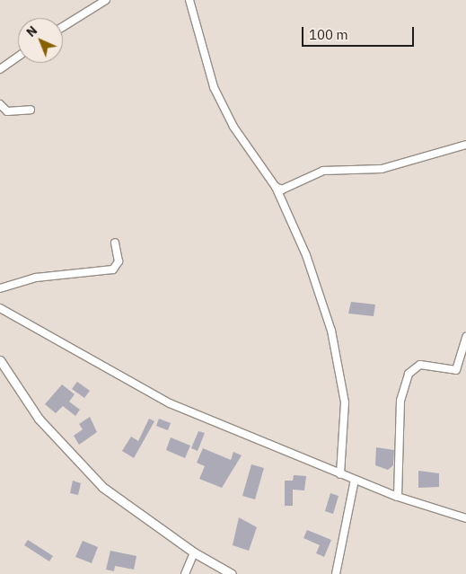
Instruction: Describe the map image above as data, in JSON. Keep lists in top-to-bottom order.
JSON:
{
  "scale_bar": "100 m",
  "north": "top left"
}
